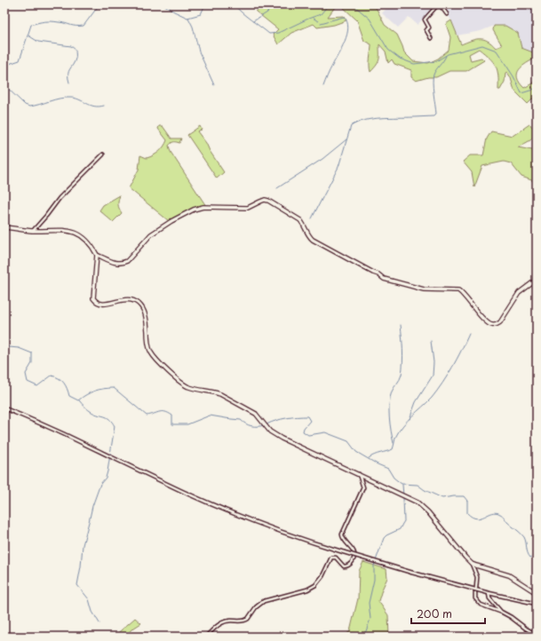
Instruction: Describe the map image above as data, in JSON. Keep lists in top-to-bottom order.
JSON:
{
  "scale_bar": "200 m"
}
